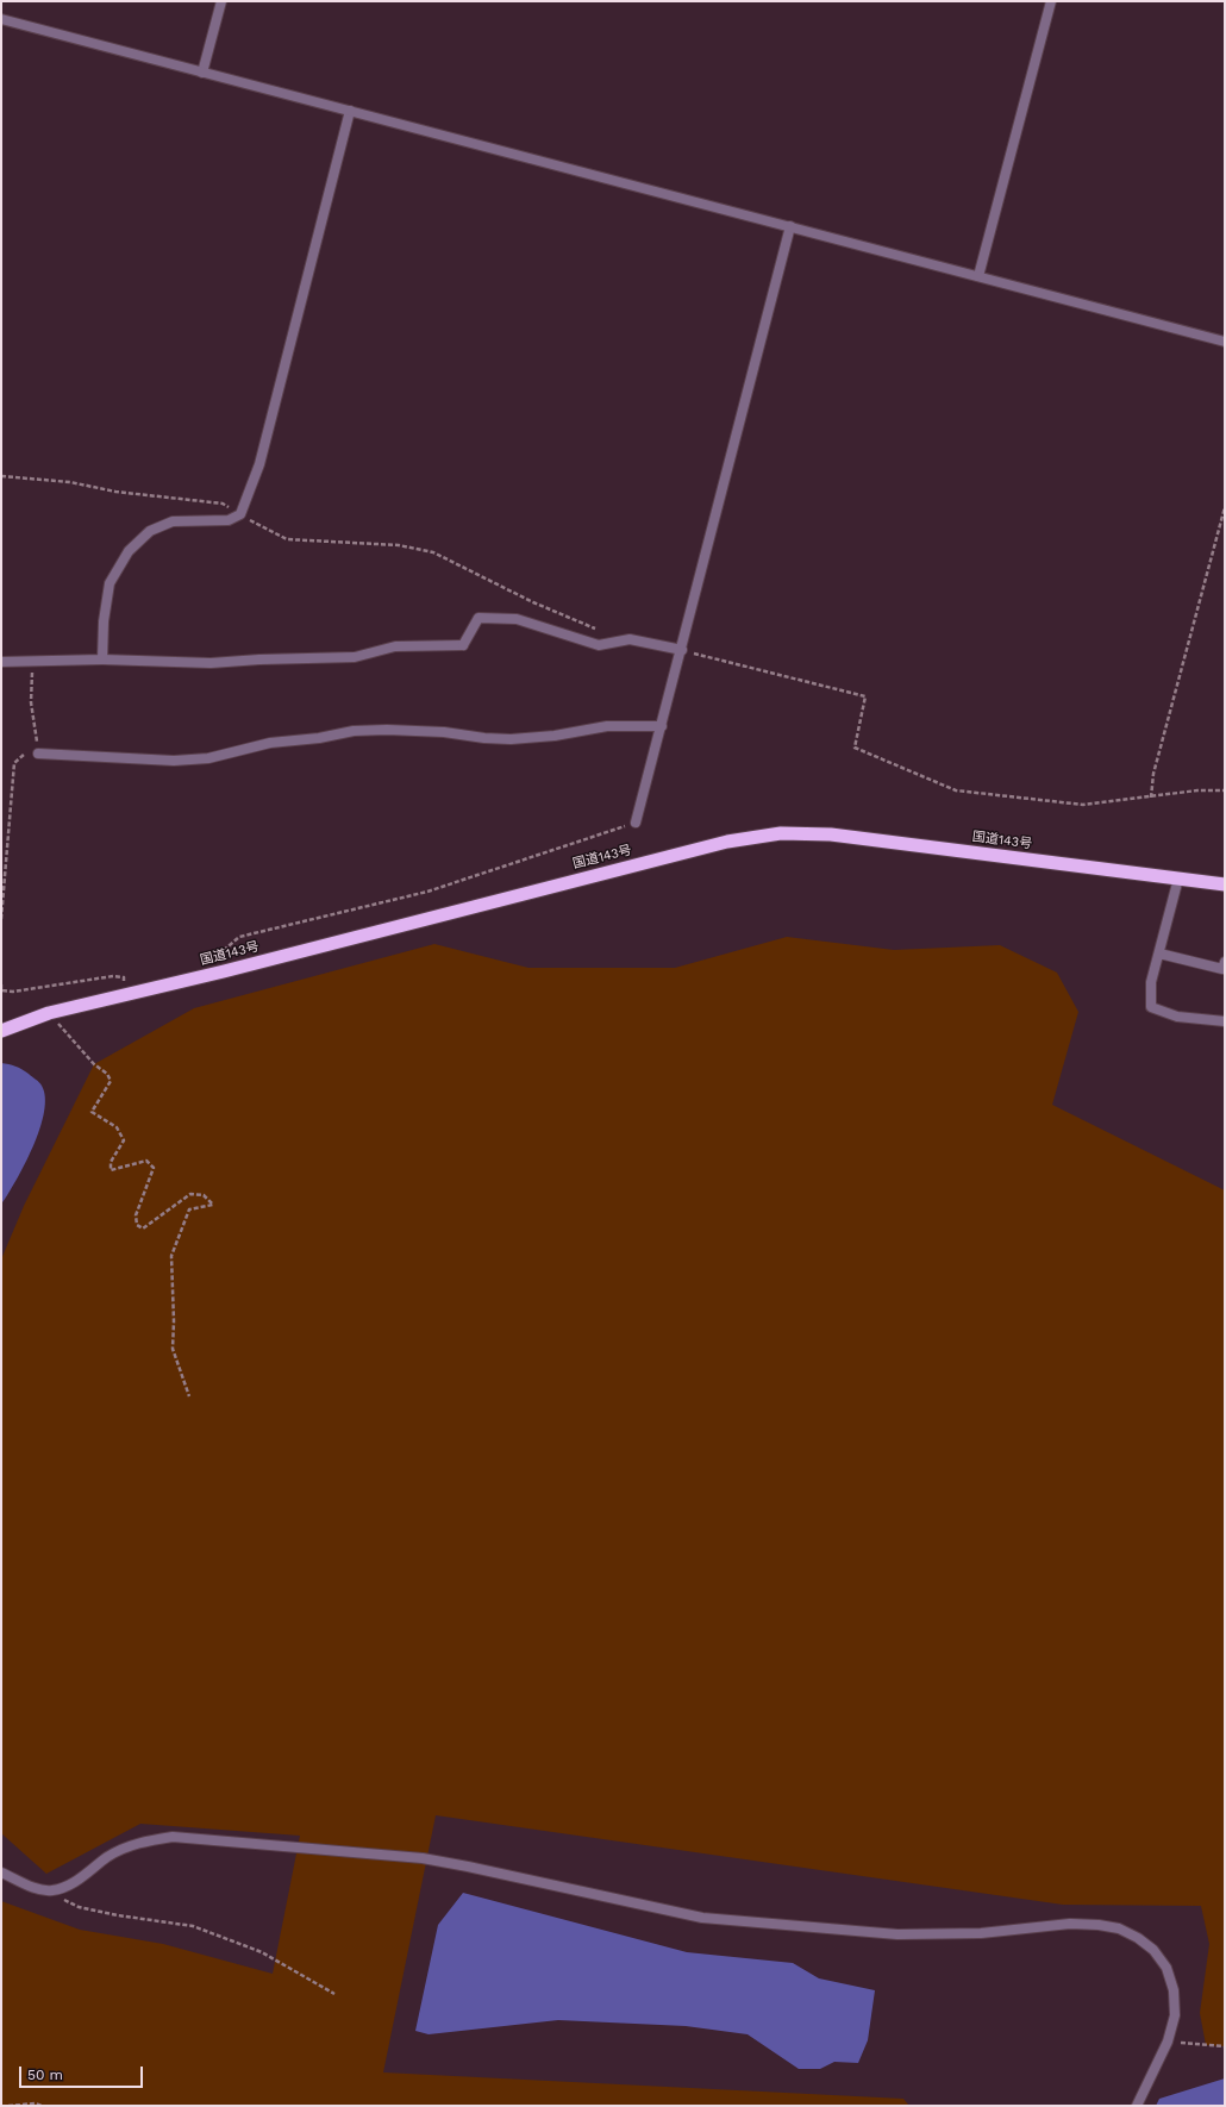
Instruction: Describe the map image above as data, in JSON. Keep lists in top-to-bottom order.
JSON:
{
  "streets": {
    "highway": ["国道143号"]
  },
  "scale_bar": "50 m"
}
